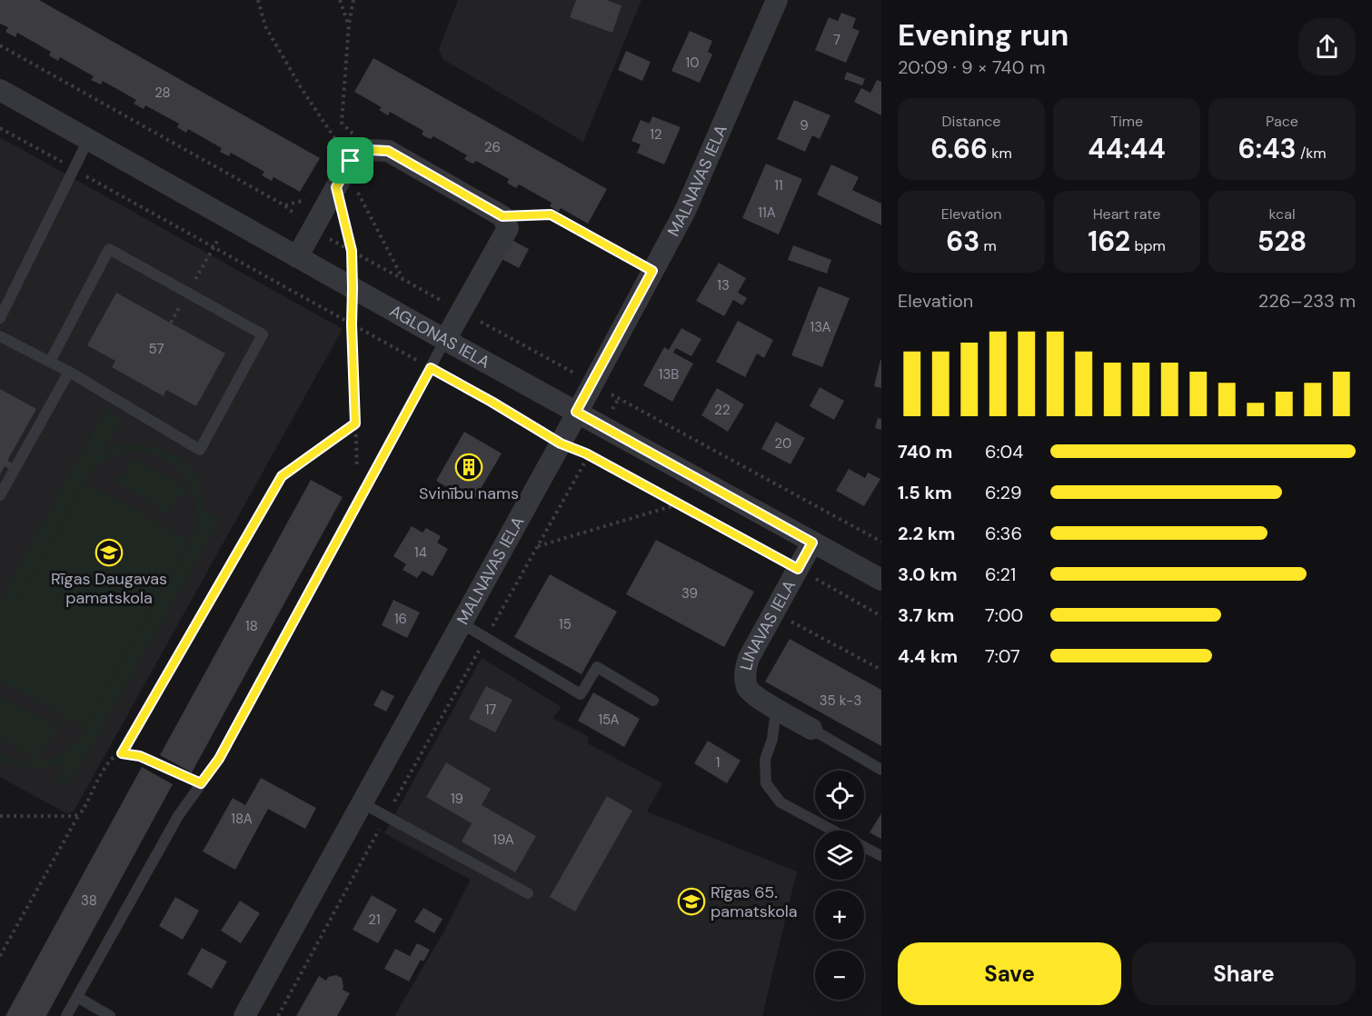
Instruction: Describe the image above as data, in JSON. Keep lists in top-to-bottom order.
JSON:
{
  "streets": {
    "street": ["MALNAVAS IELA", "AGLONAS IELA", "LINAVAS IELA"]
  },
  "crossings": [
    ["MALNAVAS IELA", "AGLONAS IELA"],
    ["AGLONAS IELA", "LINAVAS IELA"]
  ],
  "places": {
    "building": ["Svinību nams"],
    "school or university": ["Rīgas Daugavas pamatskola", "Rīgas 65. pamatskola"]
  },
  "house_numbers": [
    "7",
    "10",
    "28",
    "9",
    "12",
    "26",
    "11",
    "11A",
    "13",
    "13A",
    "57",
    "13B",
    "22",
    "20",
    "14",
    "39",
    "16",
    "15",
    "18",
    "35 k-3",
    "17",
    "15A",
    "1",
    "19",
    "18A",
    "19A",
    "38",
    "21"
  ],
  "page": {
    "heading": ["Evening run", "20:09 · 9 × 740 m"],
    "stats": [
      ["Distance", "6.66 km"],
      ["Time", "44:44"],
      ["Pace", "6:43 /km"],
      ["Elevation", "63 m"],
      ["Heart rate", "162 bpm"],
      ["kcal", "528"]
    ],
    "chart": ["Elevation", "226–233 m"],
    "list": [
      {
        "name": "740 m",
        "note": "6:04"
      },
      {
        "name": "1.5 km",
        "note": "6:29"
      },
      {
        "name": "2.2 km",
        "note": "6:36"
      },
      {
        "name": "3.0 km",
        "note": "6:21"
      },
      {
        "name": "3.7 km",
        "note": "7:00"
      },
      {
        "name": "4.4 km",
        "note": "7:07"
      }
    ],
    "map_buttons": ["+", "−"],
    "buttons": ["Save", "Share"]
  }
}
